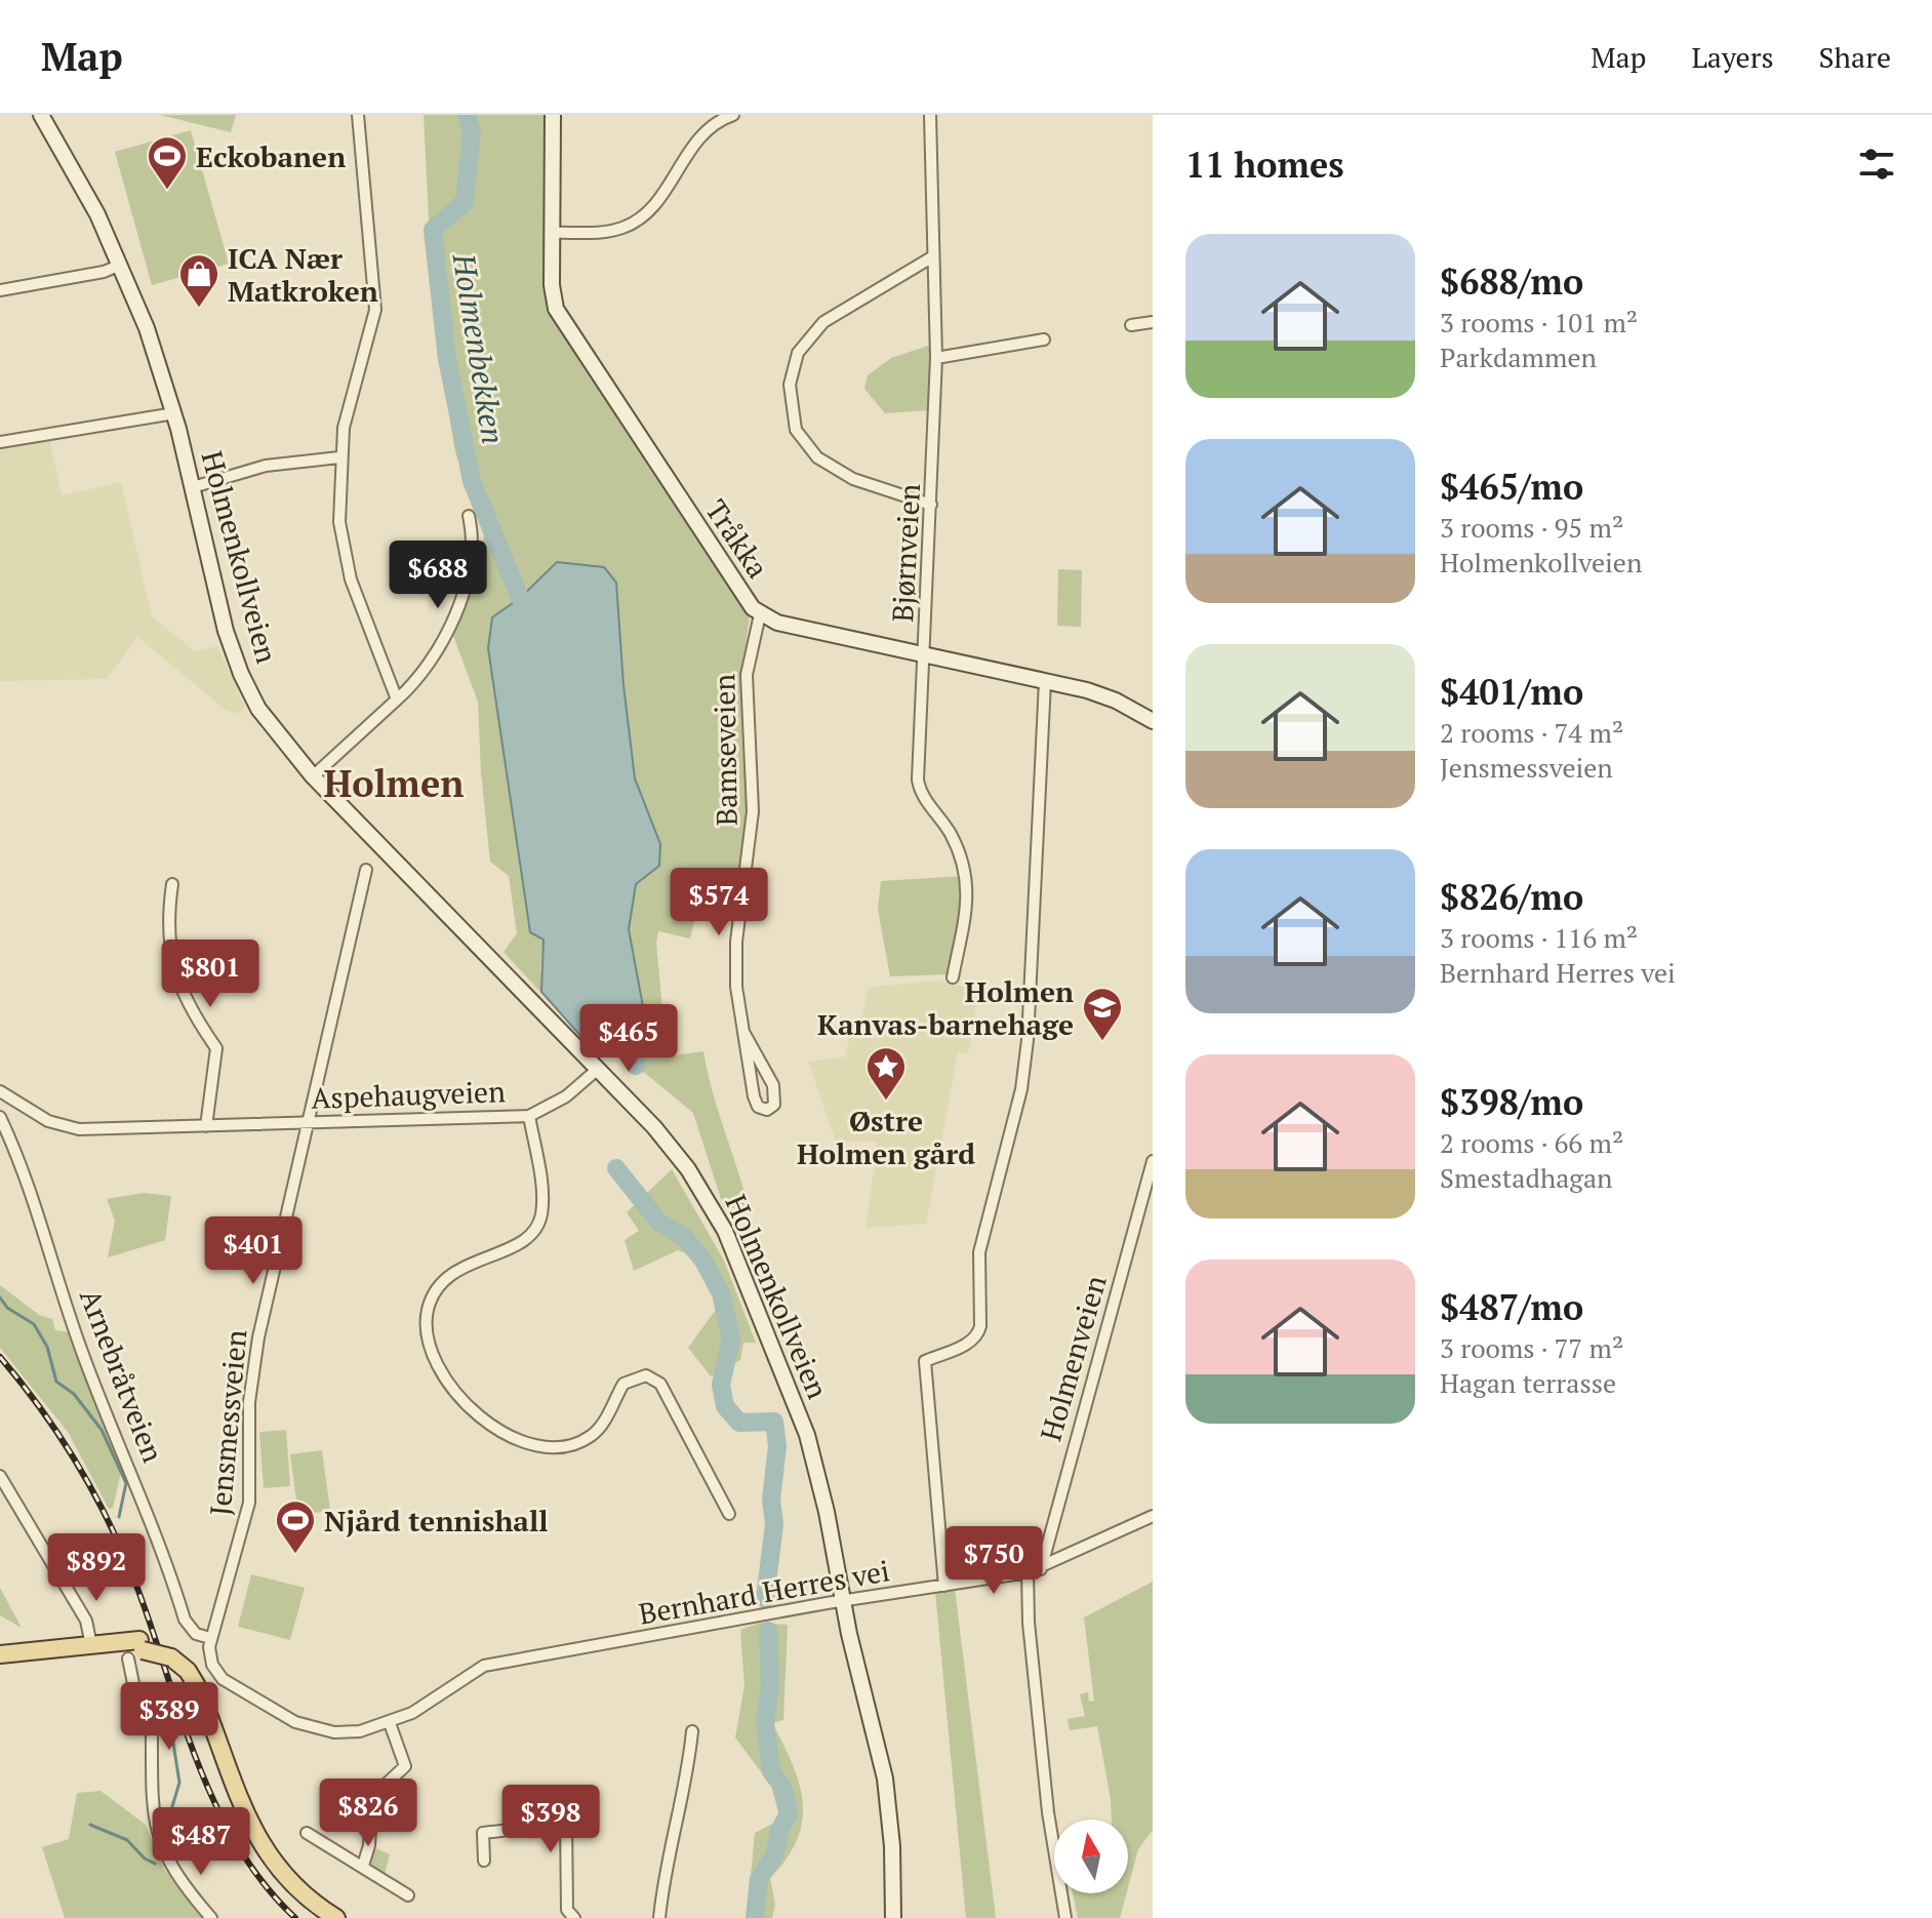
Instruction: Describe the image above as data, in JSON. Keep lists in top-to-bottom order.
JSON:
{
  "streets": {
    "main road": ["Tråkka", "Holmenkollveien"],
    "street": [
      "Bjørnveien",
      "Bamseveien",
      "Aspehaugveien",
      "Holmenveien",
      "Arnebråtveien",
      "Jensmessveien",
      "Bernhard Herres vei"
    ]
  },
  "crossings": [
    ["Tråkka", "Bjørnveien"],
    ["Tråkka", "Bamseveien"],
    ["Holmenkollveien", "Aspehaugveien"],
    ["Holmenkollveien", "Bernhard Herres vei"],
    ["Aspehaugveien", "Jensmessveien"],
    ["Holmenveien", "Bernhard Herres vei"],
    ["Arnebråtveien", "Jensmessveien"],
    ["Arnebråtveien", "Bernhard Herres vei"],
    ["Jensmessveien", "Bernhard Herres vei"]
  ],
  "districts": ["Holmen"],
  "water": ["Holmenbekken"],
  "places": {
    "sports": ["Eckobanen", "Njård tennishall"],
    "shop": ["ICA Nær Matkroken"],
    "school or university": ["Holmen Kanvas-barnehage"],
    "place": ["Østre Holmen gård"]
  },
  "north": "top",
  "page": {
    "header": "Map",
    "nav": ["Map", "Layers", "Share"],
    "heading": "11 homes",
    "list": [
      {
        "name": "$688/mo",
        "note": "3 rooms · 101 m² · Parkdammen"
      },
      {
        "name": "$465/mo",
        "note": "3 rooms · 95 m² · Holmenkollveien"
      },
      {
        "name": "$401/mo",
        "note": "2 rooms · 74 m² · Jensmessveien"
      },
      {
        "name": "$826/mo",
        "note": "3 rooms · 116 m² · Bernhard Herres vei"
      },
      {
        "name": "$398/mo",
        "note": "2 rooms · 66 m² · Smestadhagan"
      },
      {
        "name": "$487/mo",
        "note": "3 rooms · 77 m² · Hagan terrasse"
      }
    ],
    "price": [
      "$688",
      "$574",
      "$801",
      "$465",
      "$401",
      "$750",
      "$892",
      "$389",
      "$826",
      "$398",
      "$487"
    ]
  }
}
